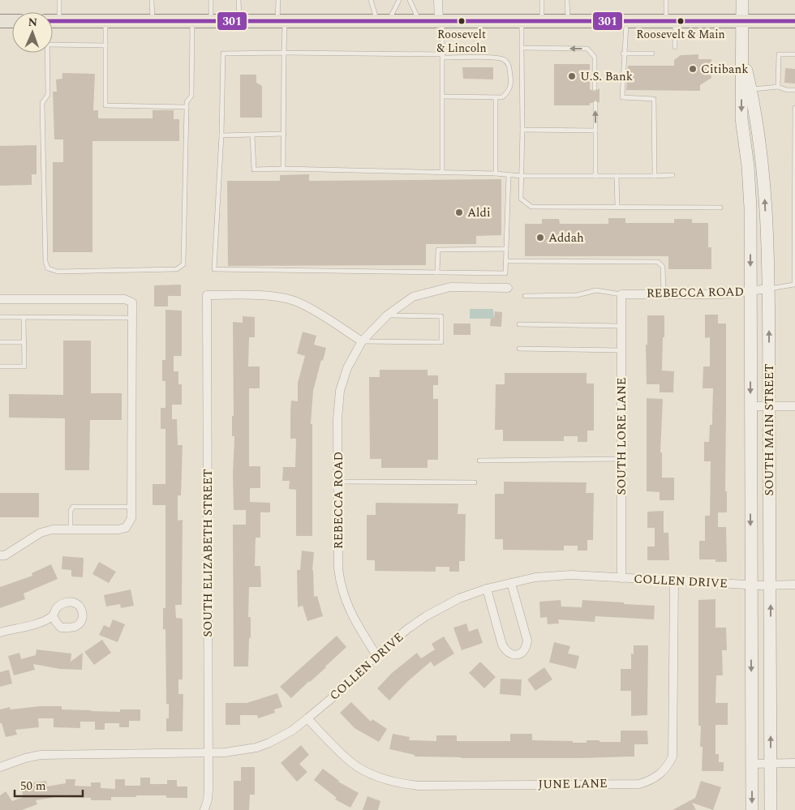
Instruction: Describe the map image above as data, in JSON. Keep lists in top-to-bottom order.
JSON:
{
  "streets": {
    "street": [
      "REBECCA ROAD",
      "SOUTH MAIN STREET",
      "SOUTH LORE LANE",
      "SOUTH ELIZABETH STREET",
      "COLLEN DRIVE",
      "JUNE LANE"
    ]
  },
  "crossings": [
    ["REBECCA ROAD", "SOUTH MAIN STREET"],
    ["REBECCA ROAD", "SOUTH LORE LANE"],
    ["REBECCA ROAD", "SOUTH ELIZABETH STREET"],
    ["REBECCA ROAD", "COLLEN DRIVE"],
    ["SOUTH MAIN STREET", "COLLEN DRIVE"],
    ["SOUTH LORE LANE", "COLLEN DRIVE"],
    ["SOUTH ELIZABETH STREET", "COLLEN DRIVE"],
    ["COLLEN DRIVE", "JUNE LANE"]
  ],
  "places": [
    "Roosevelt & Lincoln",
    "Roosevelt & Main",
    "Citibank",
    "U.S. Bank",
    "Aldi",
    "Addah"
  ],
  "lines": ["transit line 301"],
  "scale_bar": "50 m",
  "north": "top"
}
